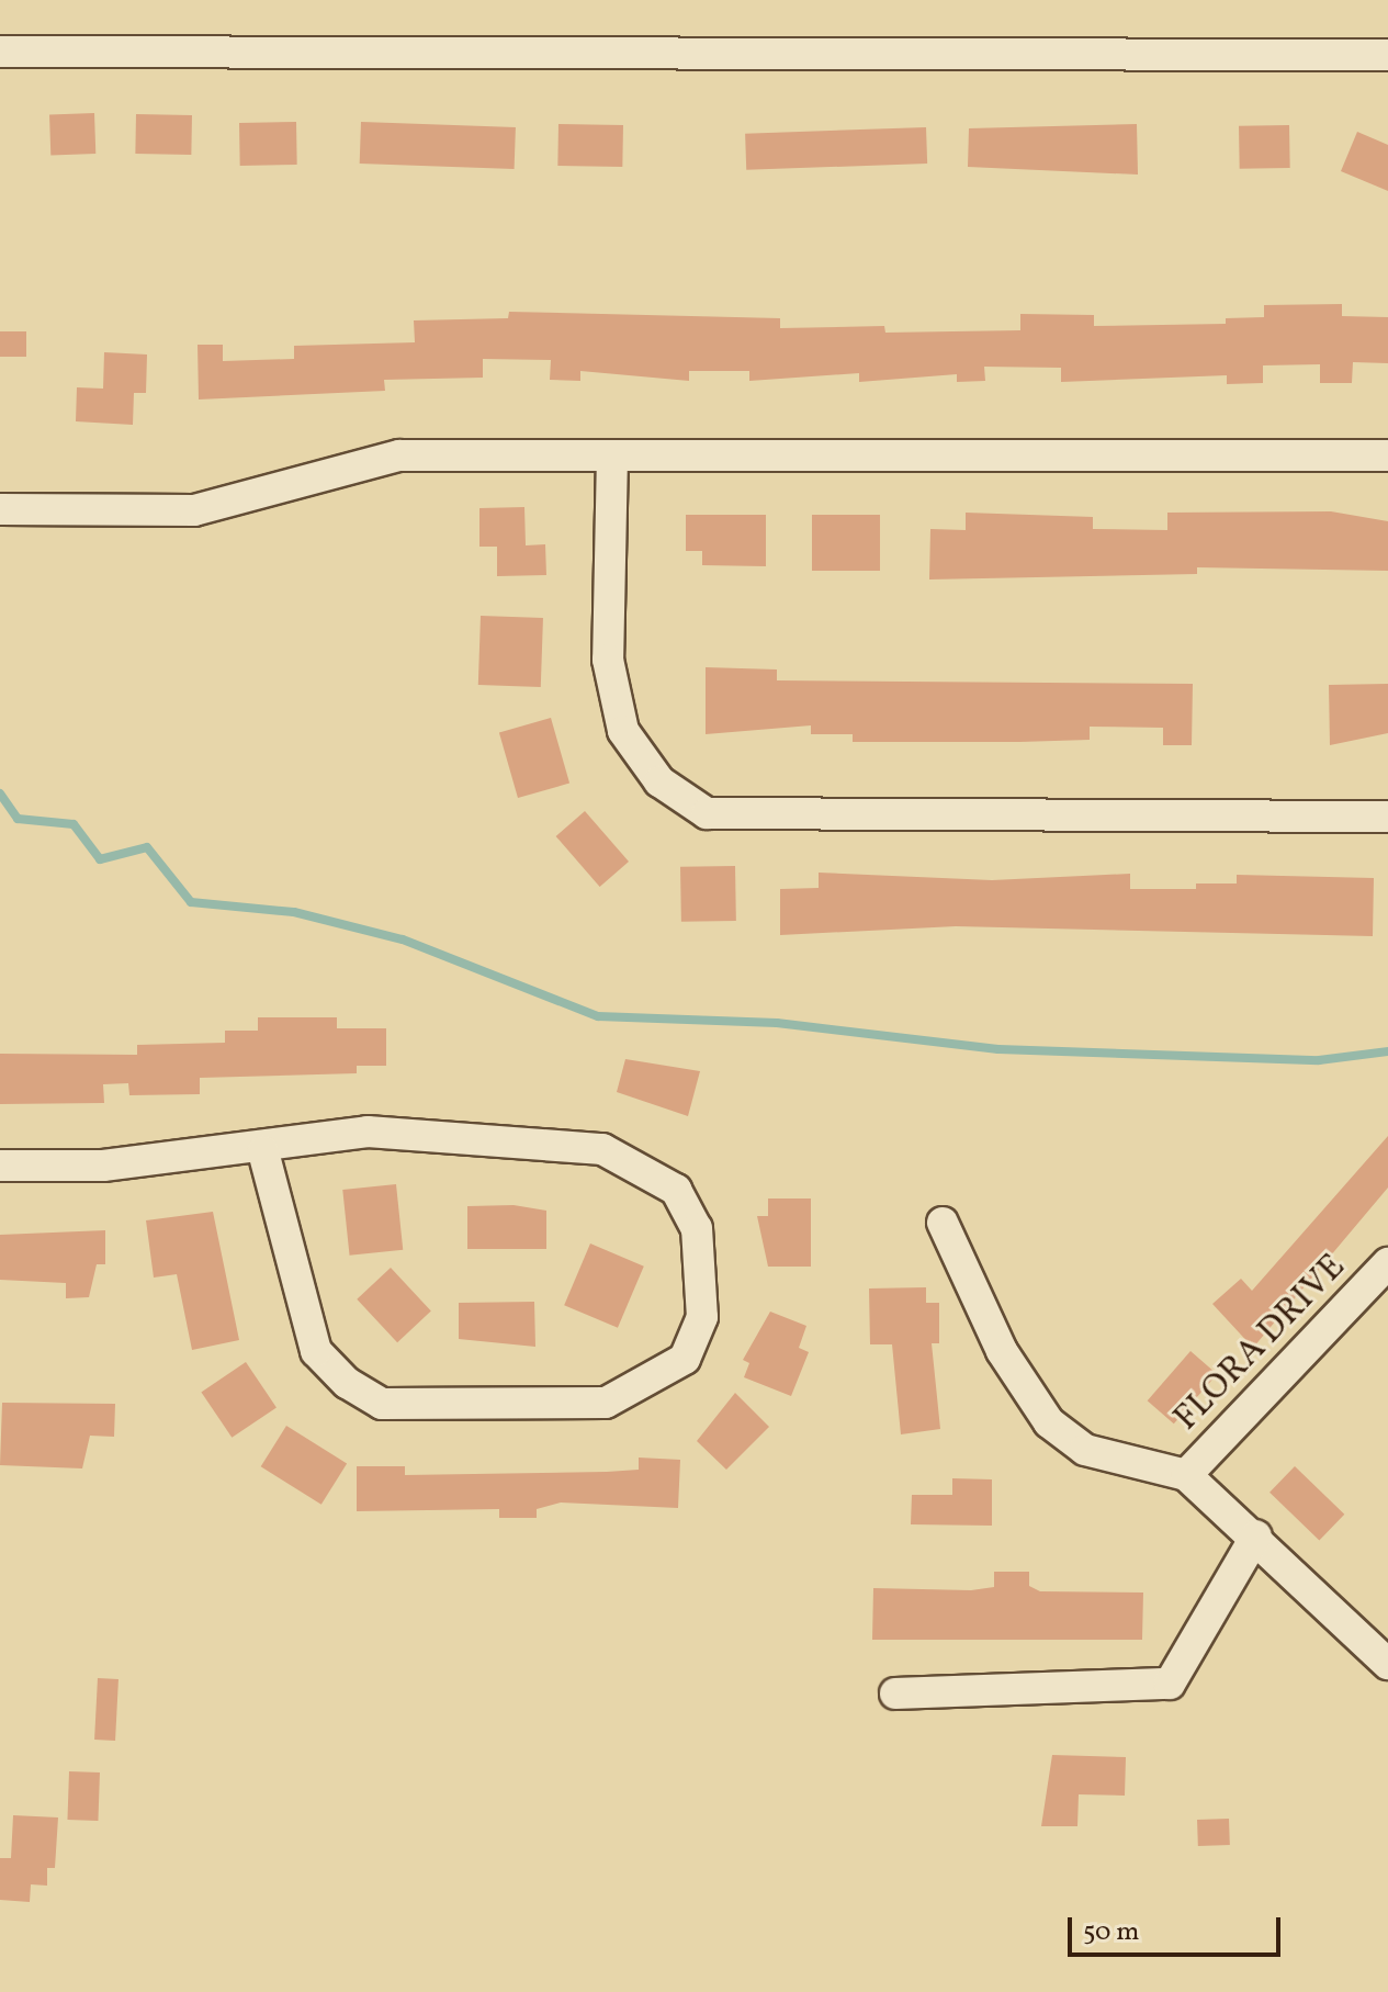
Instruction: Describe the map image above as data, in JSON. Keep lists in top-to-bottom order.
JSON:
{
  "streets": {
    "street": ["FLORA DRIVE"]
  },
  "scale_bar": "50 m"
}
